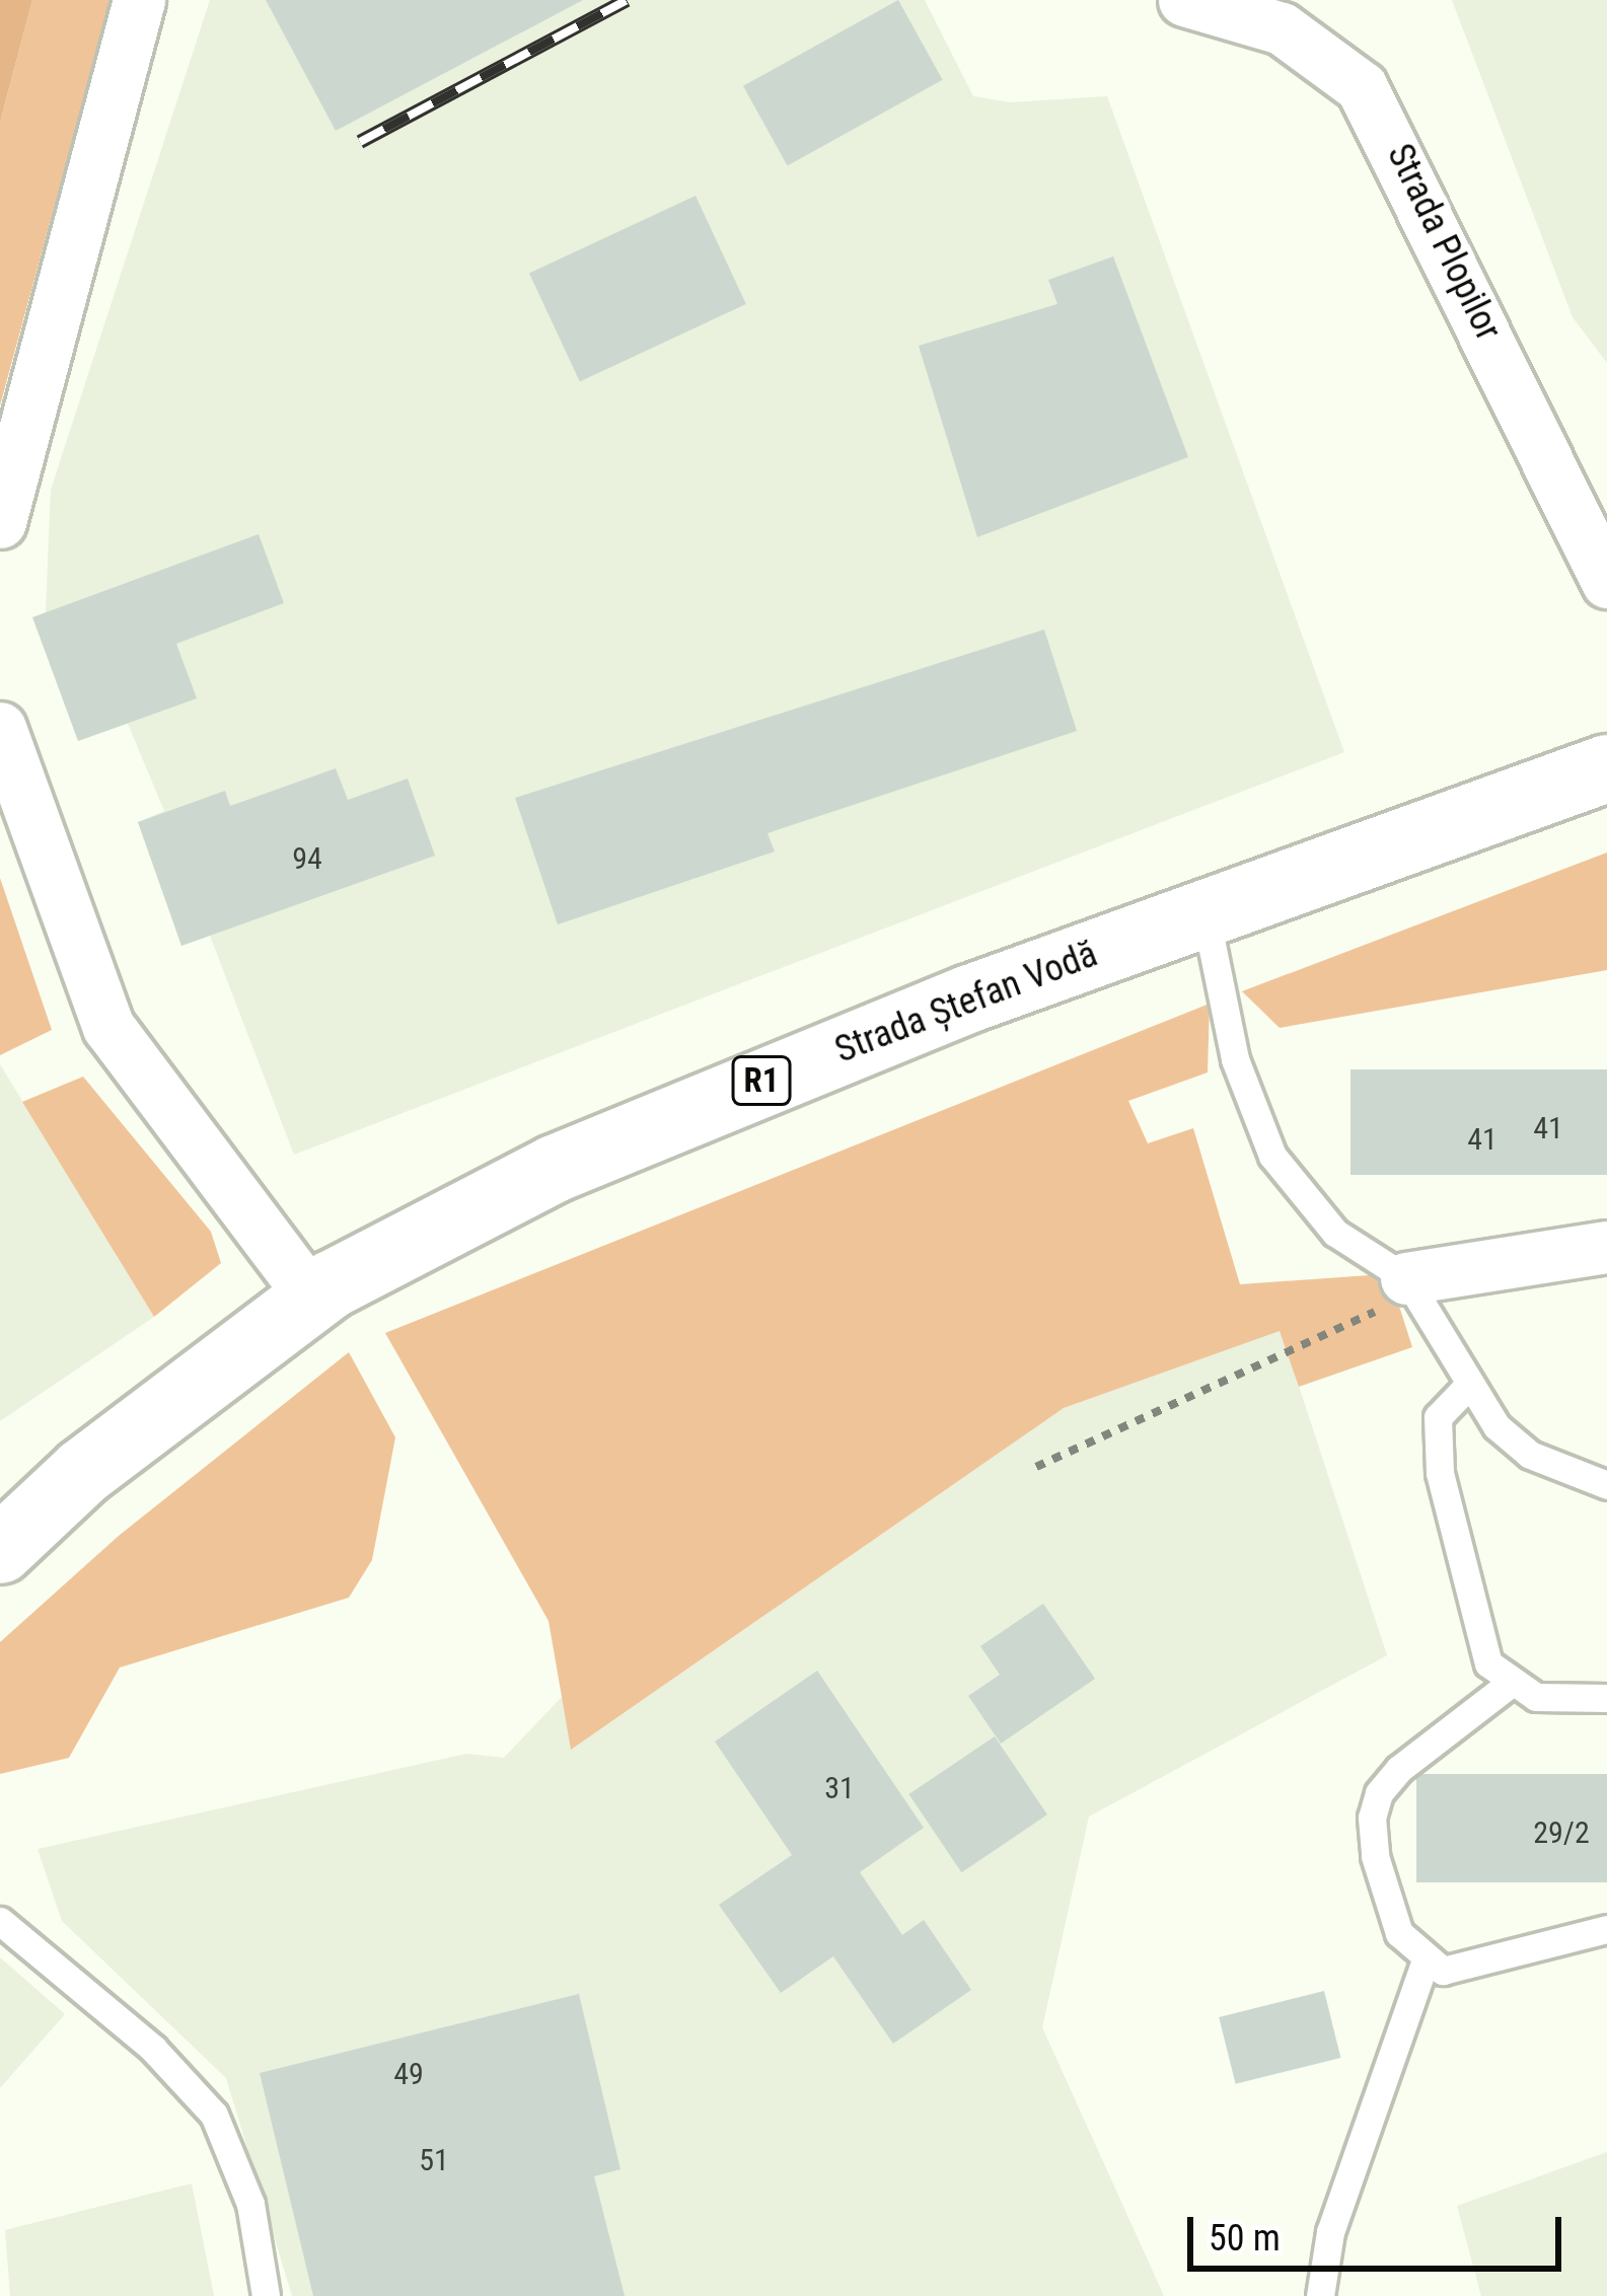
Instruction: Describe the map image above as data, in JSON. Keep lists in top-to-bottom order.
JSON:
{
  "streets": {
    "highway": ["Strada Ștefan Vodă", "R1"],
    "street": ["Strada Plopilor"]
  },
  "house_numbers": [
    "94",
    "41",
    "41",
    "31",
    "29/2",
    "49",
    "51"
  ],
  "scale_bar": "50 m"
}
